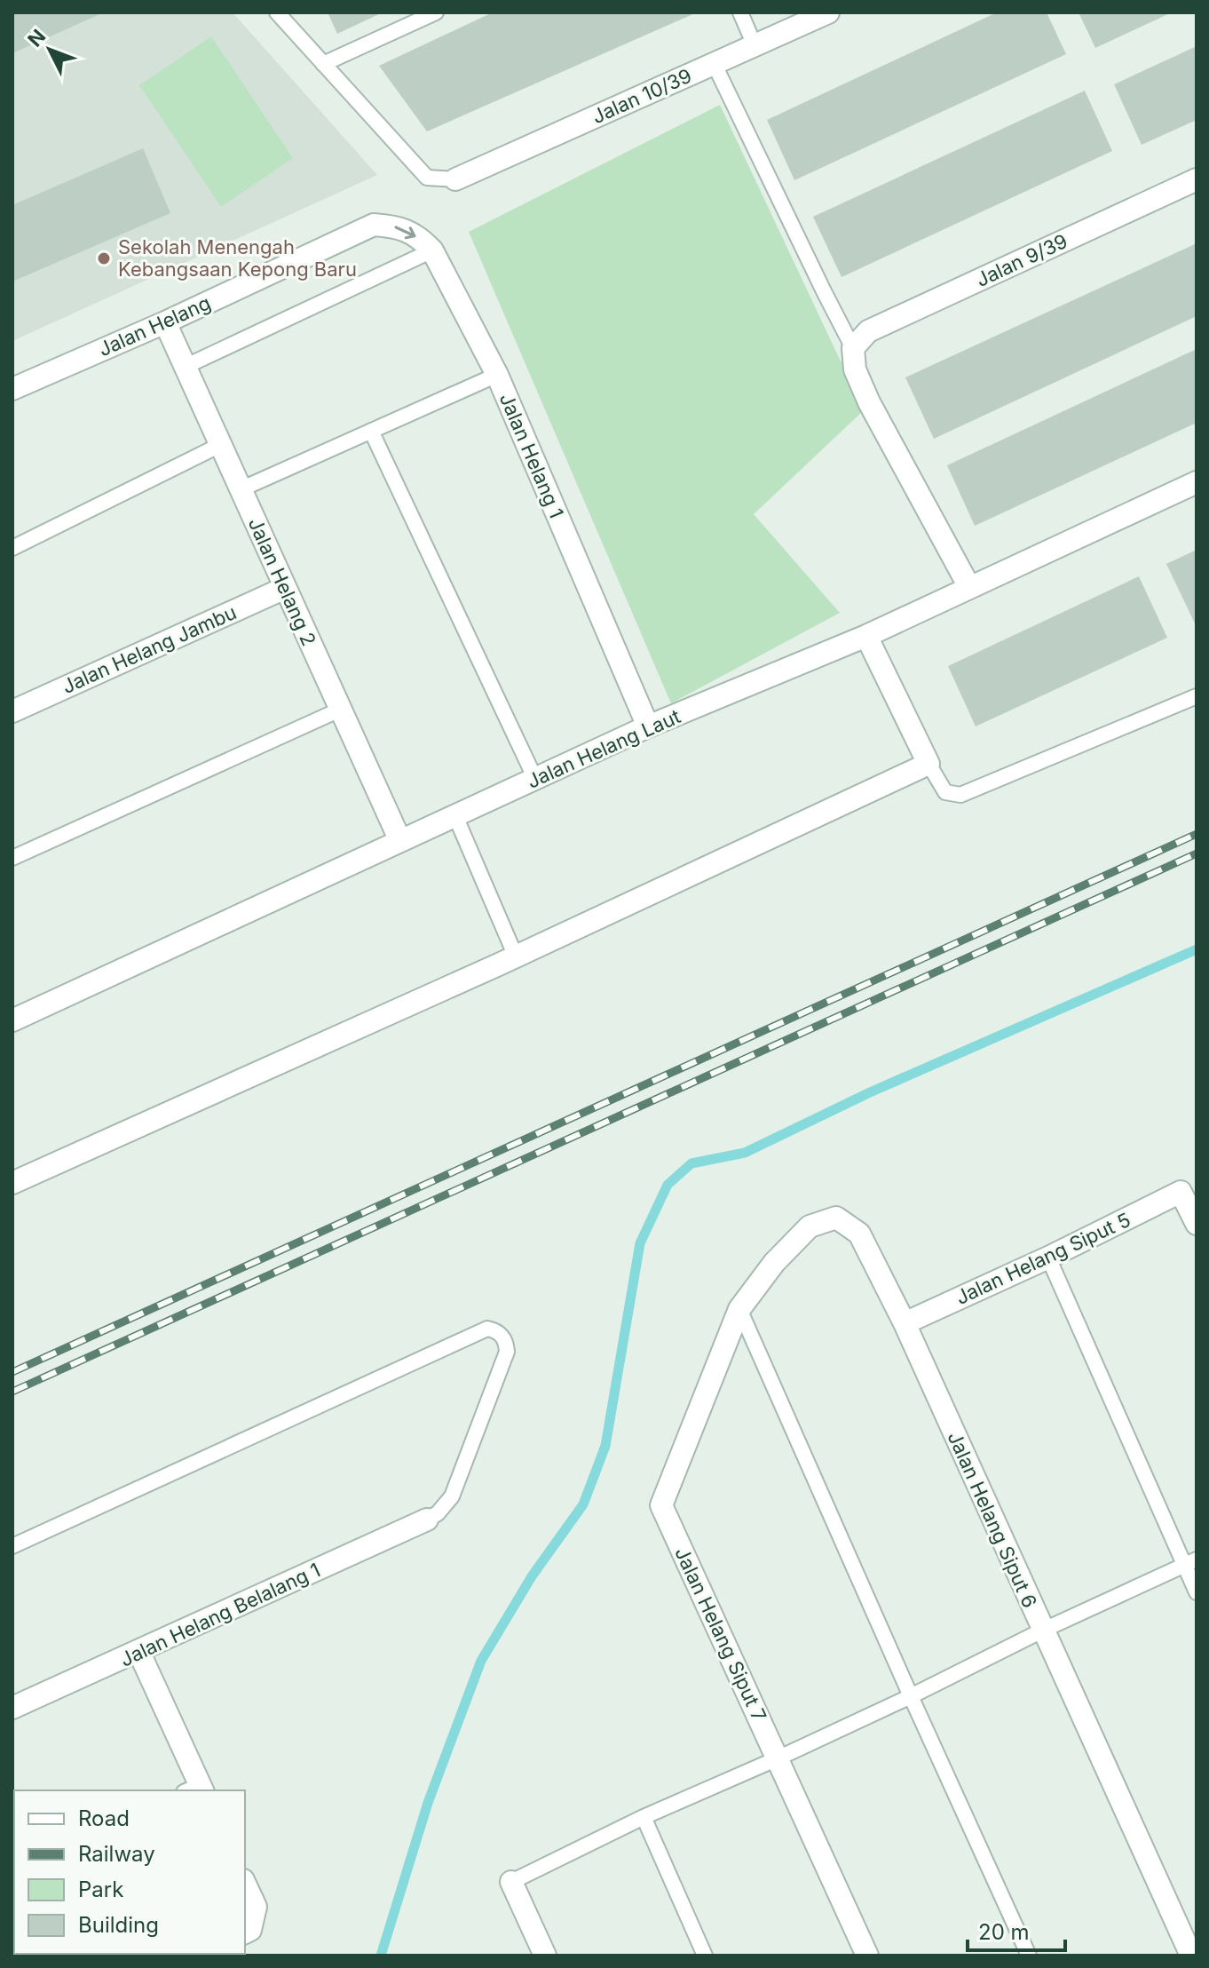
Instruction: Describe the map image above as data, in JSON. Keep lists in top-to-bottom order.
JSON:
{
  "streets": {
    "street": [
      "Jalan 10/39",
      "Jalan 9/39",
      "Jalan Helang",
      "Jalan Helang 1",
      "Jalan Helang 2",
      "Jalan Helang Jambu",
      "Jalan Helang Laut",
      "Jalan Helang Siput 5",
      "Jalan Helang Siput 6",
      "Jalan Helang Belalang 1",
      "Jalan Helang Siput 7"
    ]
  },
  "crossings": [
    ["Jalan Helang", "Jalan Helang 1"],
    ["Jalan Helang", "Jalan Helang 2"],
    ["Jalan Helang 1", "Jalan Helang Laut"],
    ["Jalan Helang 2", "Jalan Helang Jambu"],
    ["Jalan Helang 2", "Jalan Helang Laut"],
    ["Jalan Helang Siput 5", "Jalan Helang Siput 6"],
    ["Jalan Helang Siput 6", "Jalan Helang Siput 7"]
  ],
  "places": ["Sekolah Menengah Kebangsaan Kepong Baru"],
  "legend": [
    "Road",
    "Railway",
    "Park",
    "Building"
  ],
  "scale_bar": "20 m",
  "north": "top left"
}
